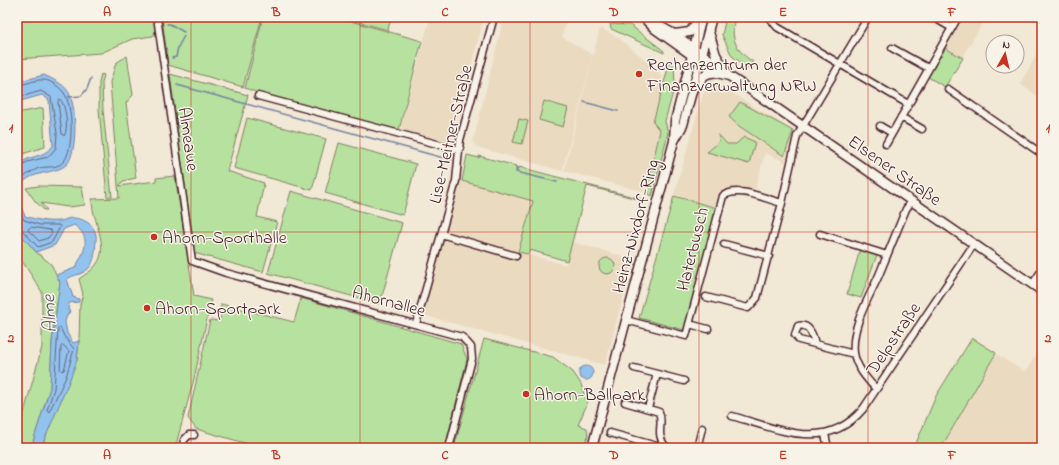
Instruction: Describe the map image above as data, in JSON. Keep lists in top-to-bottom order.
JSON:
{
  "streets": {
    "street": [
      "Lise-Meitner-Straße",
      "Almeaue",
      "Elsener Straße",
      "Heinz-Nixdorf-Ring",
      "Haterbusch",
      "Ahornallee",
      "Delpstraße"
    ]
  },
  "crossings": [
    ["Lise-Meitner-Straße", "Ahornallee"],
    ["Almeaue", "Ahornallee"],
    ["Elsener Straße", "Heinz-Nixdorf-Ring"],
    ["Elsener Straße", "Haterbusch"],
    ["Elsener Straße", "Delpstraße"],
    ["Heinz-Nixdorf-Ring", "Haterbusch"]
  ],
  "water": ["Alme"],
  "places": [
    "Rechenzentrum der Finanzverwaltung NRW",
    "Ahorn-Sporthalle",
    "Ahorn-Sportpark",
    "Ahorn-Ballpark"
  ],
  "north": "top",
  "grid": {
    "columns": [
      "A",
      "B",
      "C",
      "D",
      "E",
      "F"
    ],
    "rows": ["1", "2"]
  }
}
